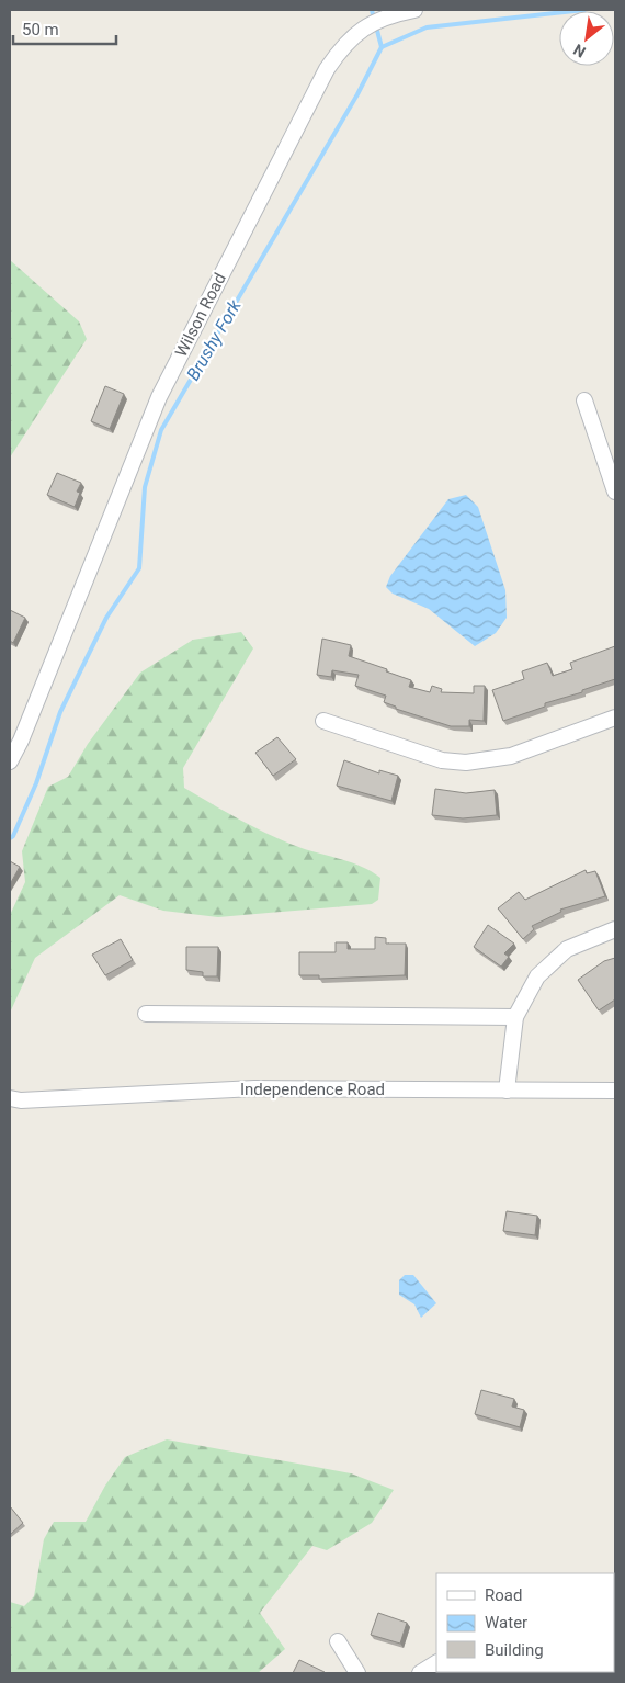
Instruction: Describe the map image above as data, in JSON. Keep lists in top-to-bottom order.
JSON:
{
  "streets": {
    "street": ["Wilson Road", "Independence Road"]
  },
  "water": ["Brushy Fork"],
  "legend": ["Road", "Water", "Building"],
  "scale_bar": "50 m",
  "north": "bottom left"
}
